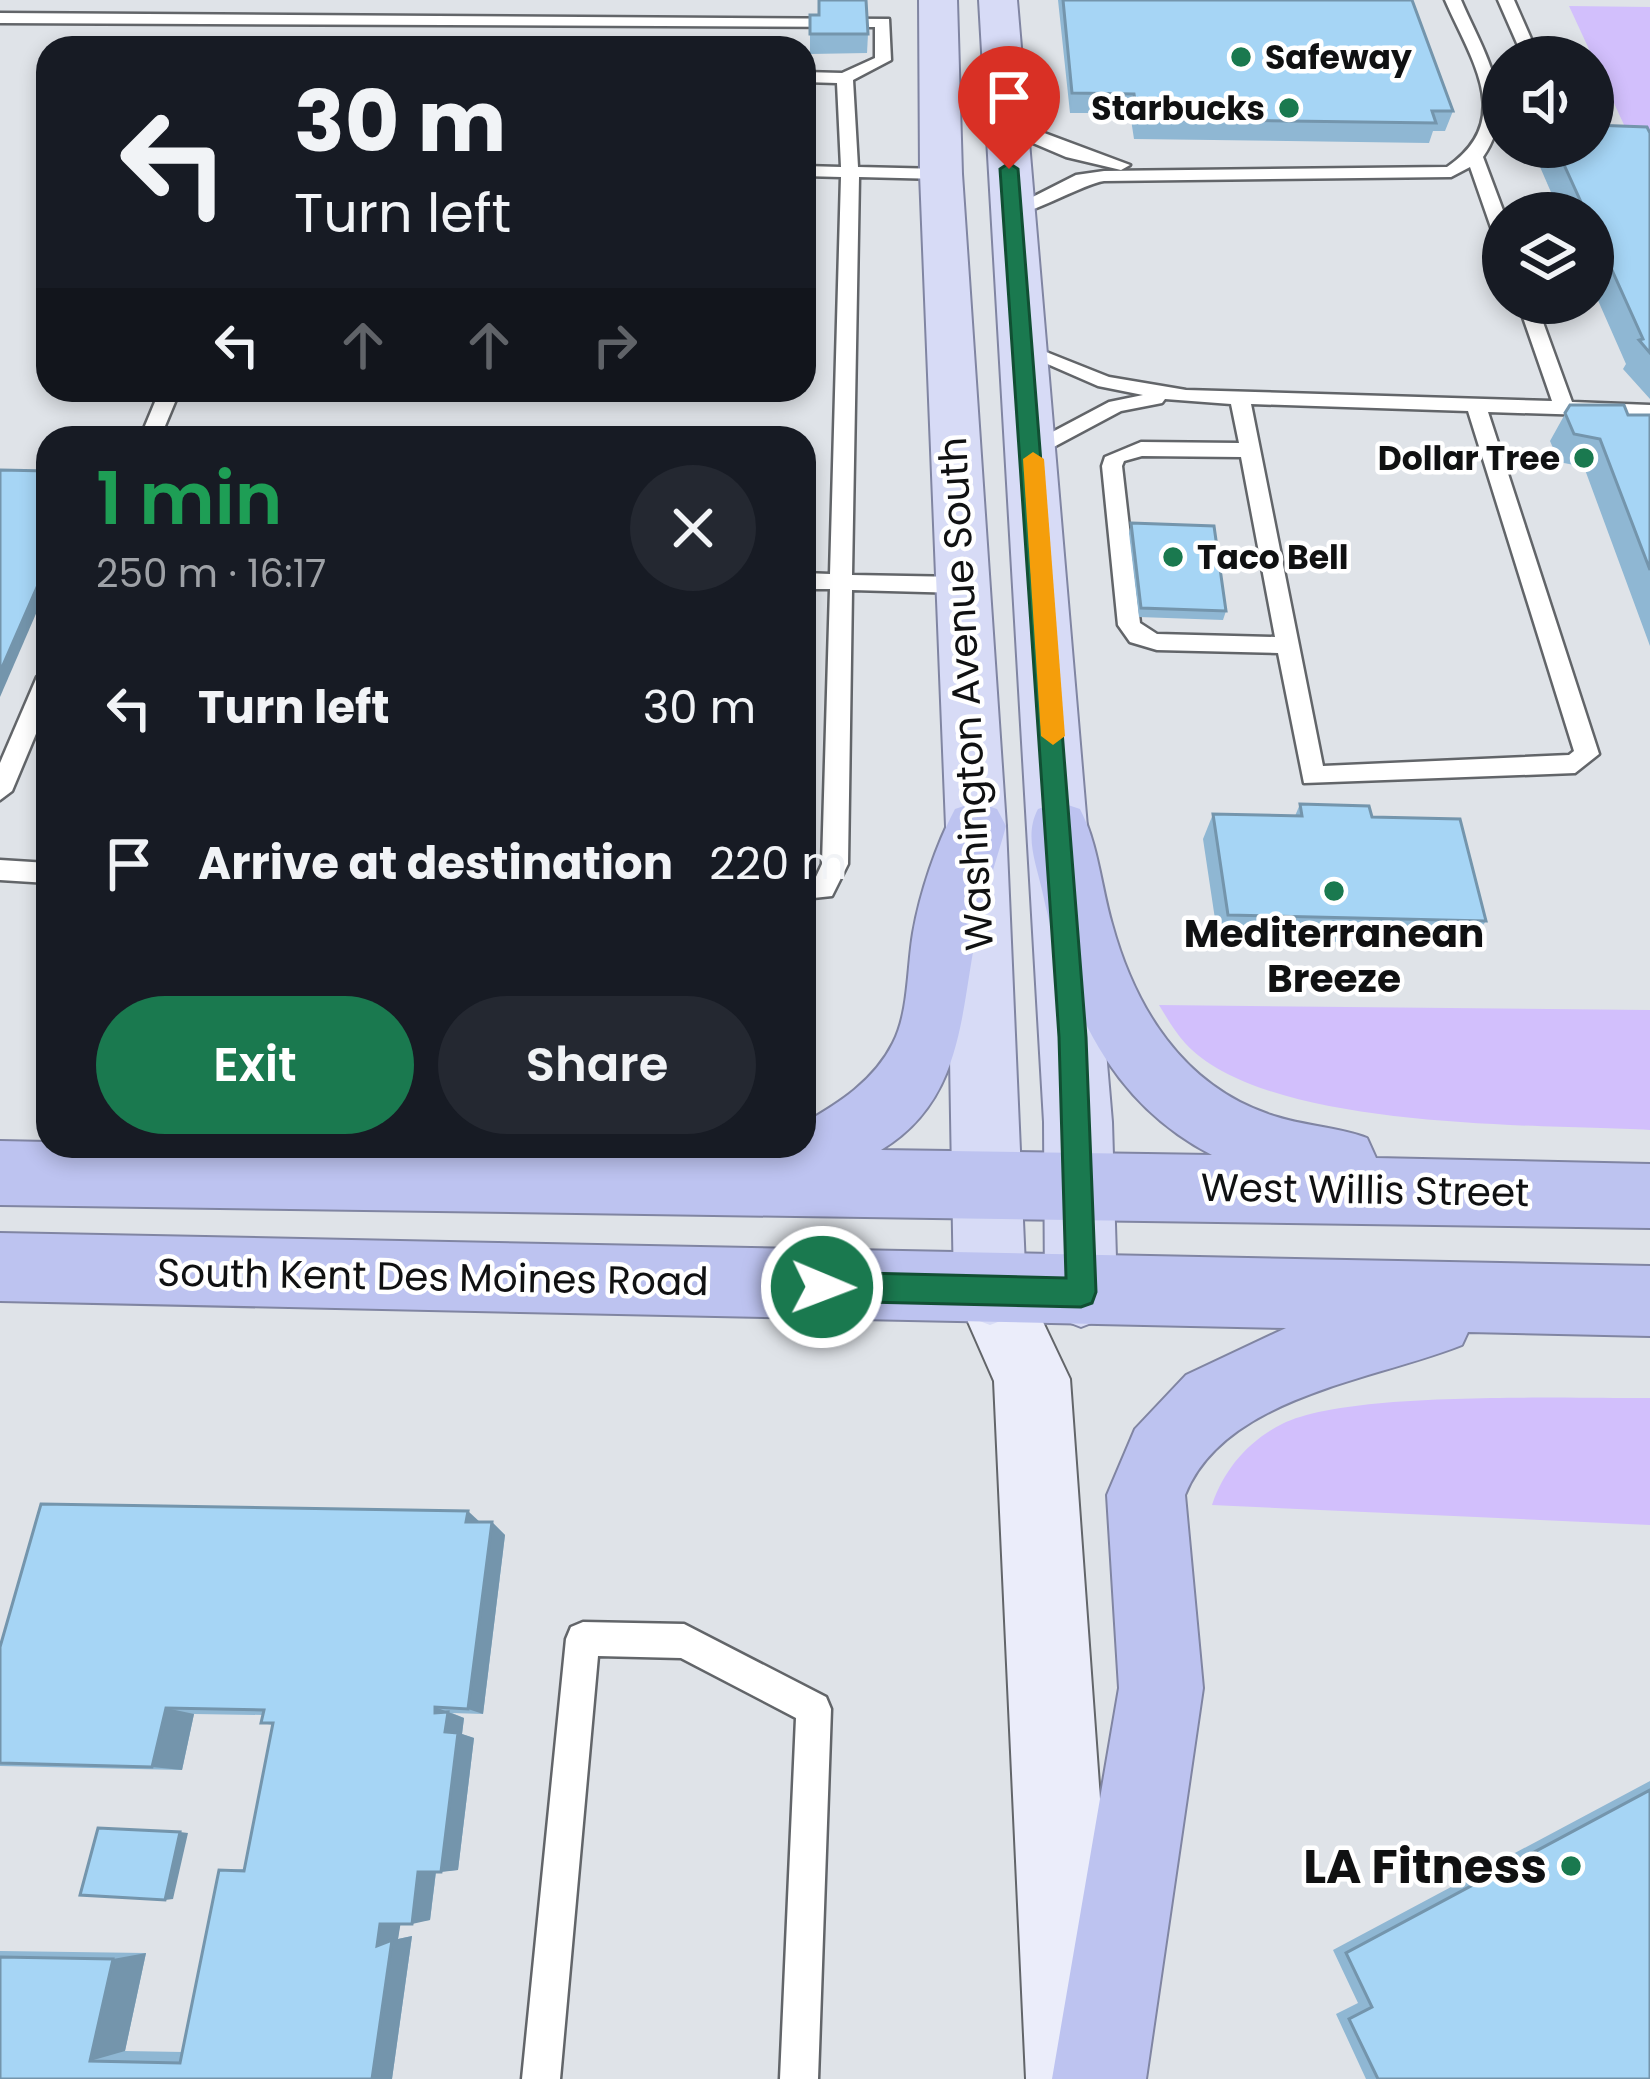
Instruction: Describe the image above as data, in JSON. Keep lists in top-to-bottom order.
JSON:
{
  "streets": {
    "highway": ["West Willis Street", "South Kent Des Moines Road"],
    "main road": ["Washington Avenue South"]
  },
  "crossings": [
    ["Washington Avenue South", "West Willis Street"],
    ["Washington Avenue South", "South Kent Des Moines Road"]
  ],
  "places": [
    "Safeway",
    "Starbucks",
    "Dollar Tree",
    "Taco Bell",
    "Mediterranean Breeze",
    "LA Fitness"
  ],
  "page": {
    "turn": ["30 m", "Turn left"],
    "heading": ["1 min", "250 m · 16:17"],
    "list": [
      {
        "name": "Turn left",
        "value": "30 m"
      },
      {
        "name": "Arrive at destination",
        "value": "220 m"
      }
    ],
    "buttons": ["Exit", "Share"]
  }
}
